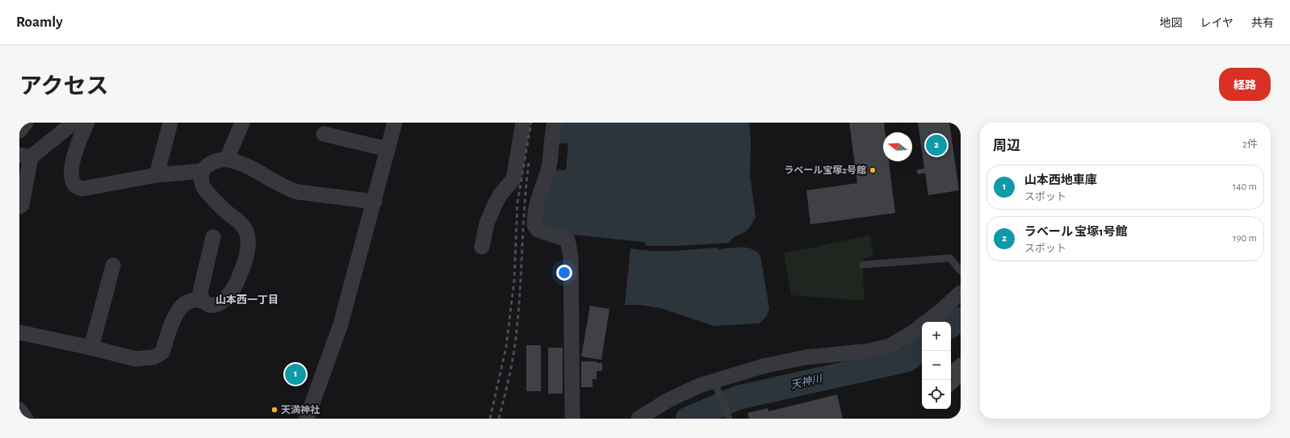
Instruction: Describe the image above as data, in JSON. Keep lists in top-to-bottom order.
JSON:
{
  "districts": ["山本西一丁目"],
  "water": ["天神川"],
  "places": ["ラベール宝塚2号館", "天満神社"],
  "north": "left",
  "page": {
    "header": "Roamly",
    "nav": ["地図", "レイヤ", "共有"],
    "title": "アクセス",
    "buttons": "経路",
    "heading": ["周辺", "2件"],
    "pins": ["2", "1"],
    "list": [
      {
        "mark": "1",
        "name": "山本西地車庫",
        "note": "スポット",
        "value": "140 m"
      },
      {
        "mark": "2",
        "name": "ラベール 宝塚1号館",
        "note": "スポット",
        "value": "190 m"
      }
    ],
    "map_buttons": ["+", "−"]
  }
}
